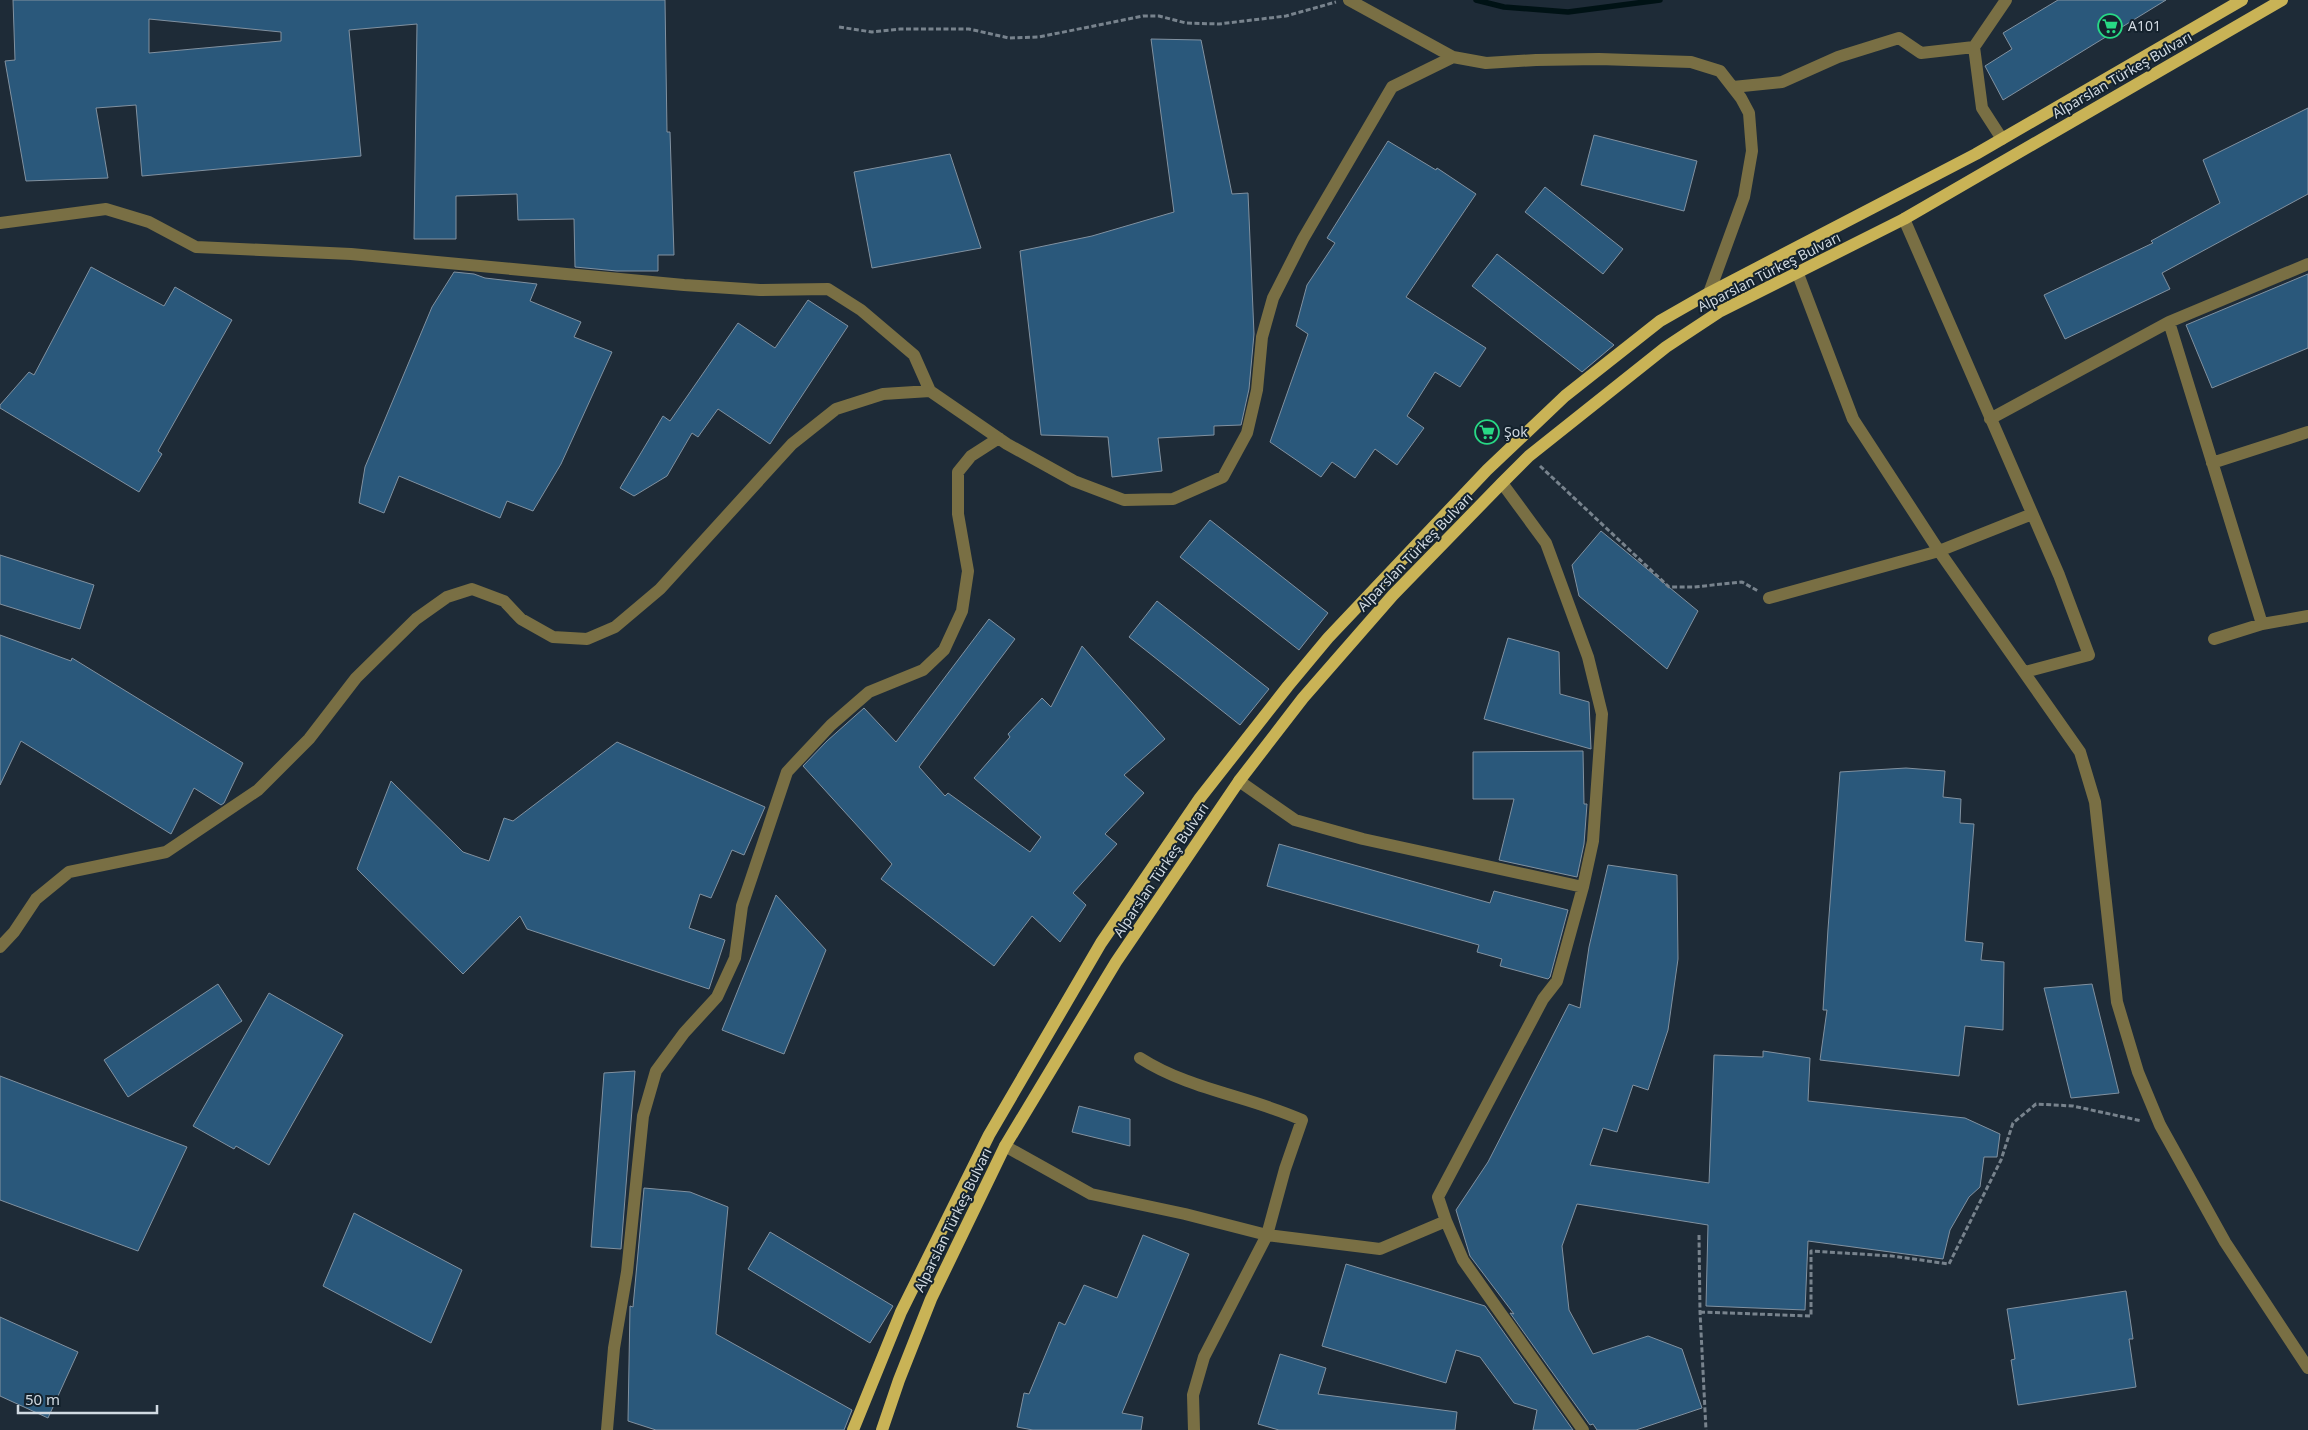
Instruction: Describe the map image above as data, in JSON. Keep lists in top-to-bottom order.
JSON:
{
  "streets": {
    "main road": ["Alparslan Türkeş Bulvarı"]
  },
  "places": {
    "supermarket": ["A101", "Şok"]
  },
  "scale_bar": "50 m"
}
